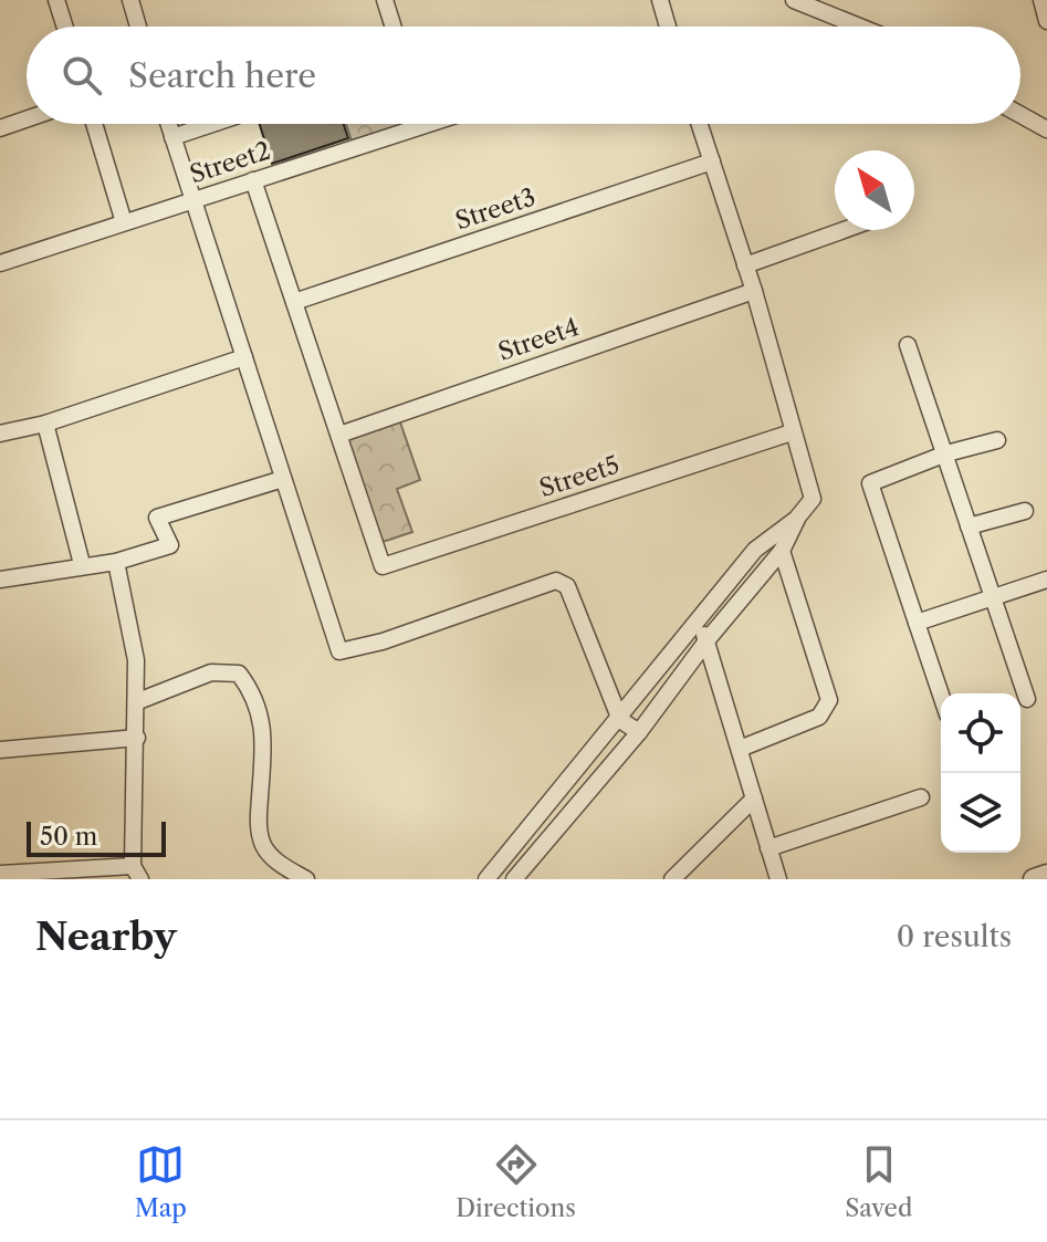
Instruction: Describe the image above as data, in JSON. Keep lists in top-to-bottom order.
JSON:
{
  "streets": {
    "street": [
      "Street2",
      "Street3",
      "Street4",
      "Street5"
    ]
  },
  "crossings": [
    ["Street4", "Street5"]
  ],
  "scale_bar": "50 m",
  "north": "top left",
  "page": {
    "search": "Search here",
    "scale": "50 m",
    "heading": ["Nearby", "0 results"],
    "nav": ["Map", "Directions", "Saved"]
  }
}
